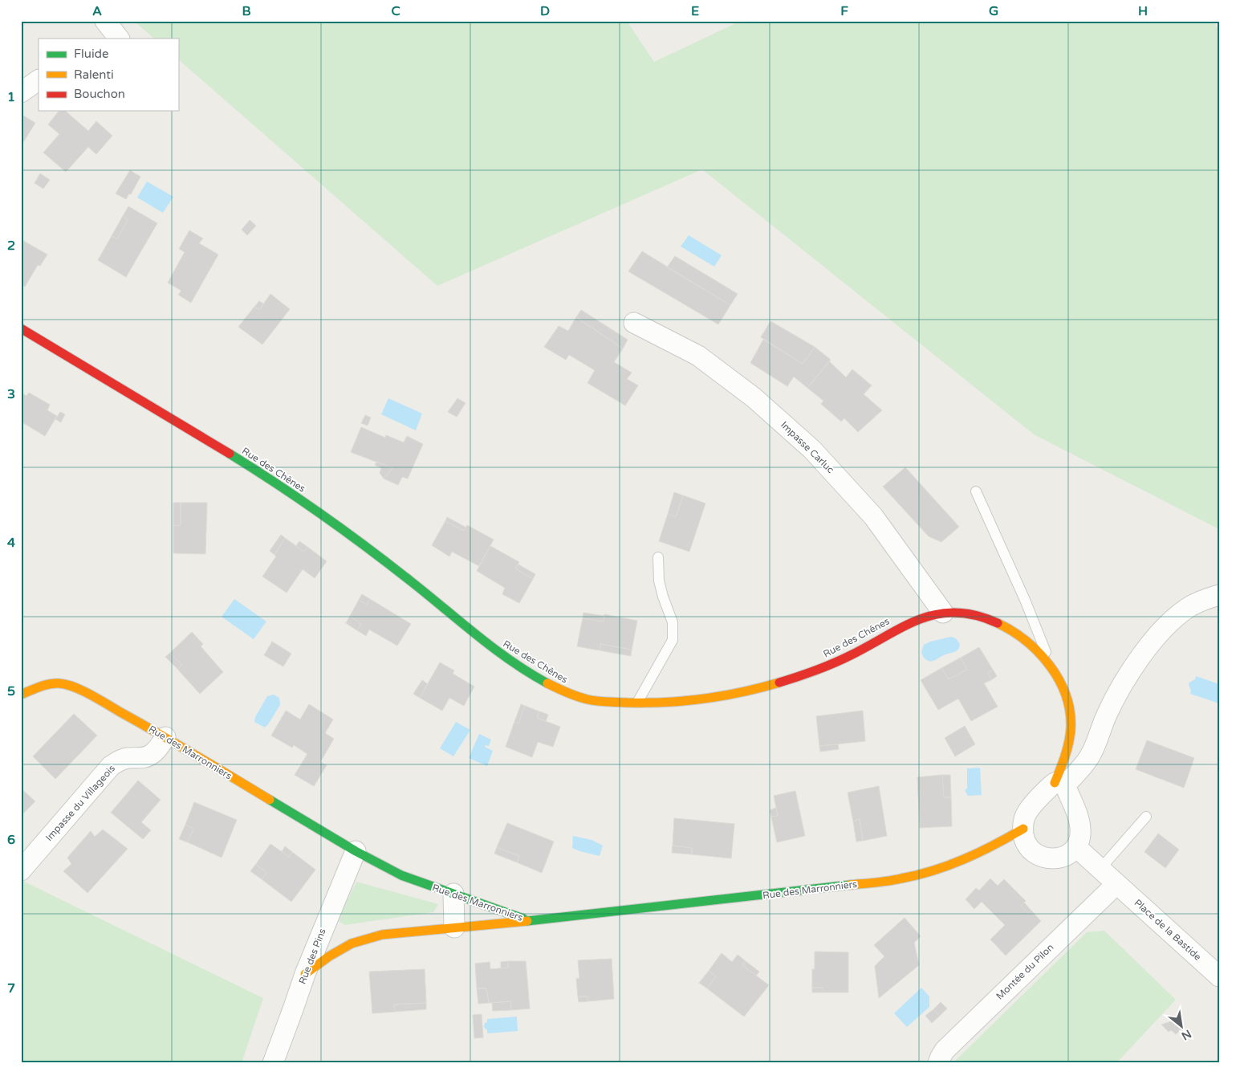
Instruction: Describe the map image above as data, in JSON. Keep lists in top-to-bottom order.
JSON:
{
  "streets": {
    "street": [
      "Impasse Carluc",
      "Rue des Chênes",
      "Rue des Marronniers",
      "Impasse du Villageois",
      "Place de la Bastide",
      "Rue des Pins",
      "Montée du Pilon"
    ]
  },
  "crossings": [
    ["Impasse Carluc", "Rue des Chênes"],
    ["Rue des Chênes", "Rue des Marronniers"],
    ["Rue des Marronniers", "Impasse du Villageois"],
    ["Rue des Marronniers", "Rue des Pins"],
    ["Place de la Bastide", "Montée du Pilon"]
  ],
  "legend": ["Fluide", "Ralenti", "Bouchon"],
  "north": "bottom right",
  "grid": {
    "columns": [
      "A",
      "B",
      "C",
      "D",
      "E",
      "F",
      "G",
      "H"
    ],
    "rows": [
      "1",
      "2",
      "3",
      "4",
      "5",
      "6",
      "7"
    ]
  }
}
